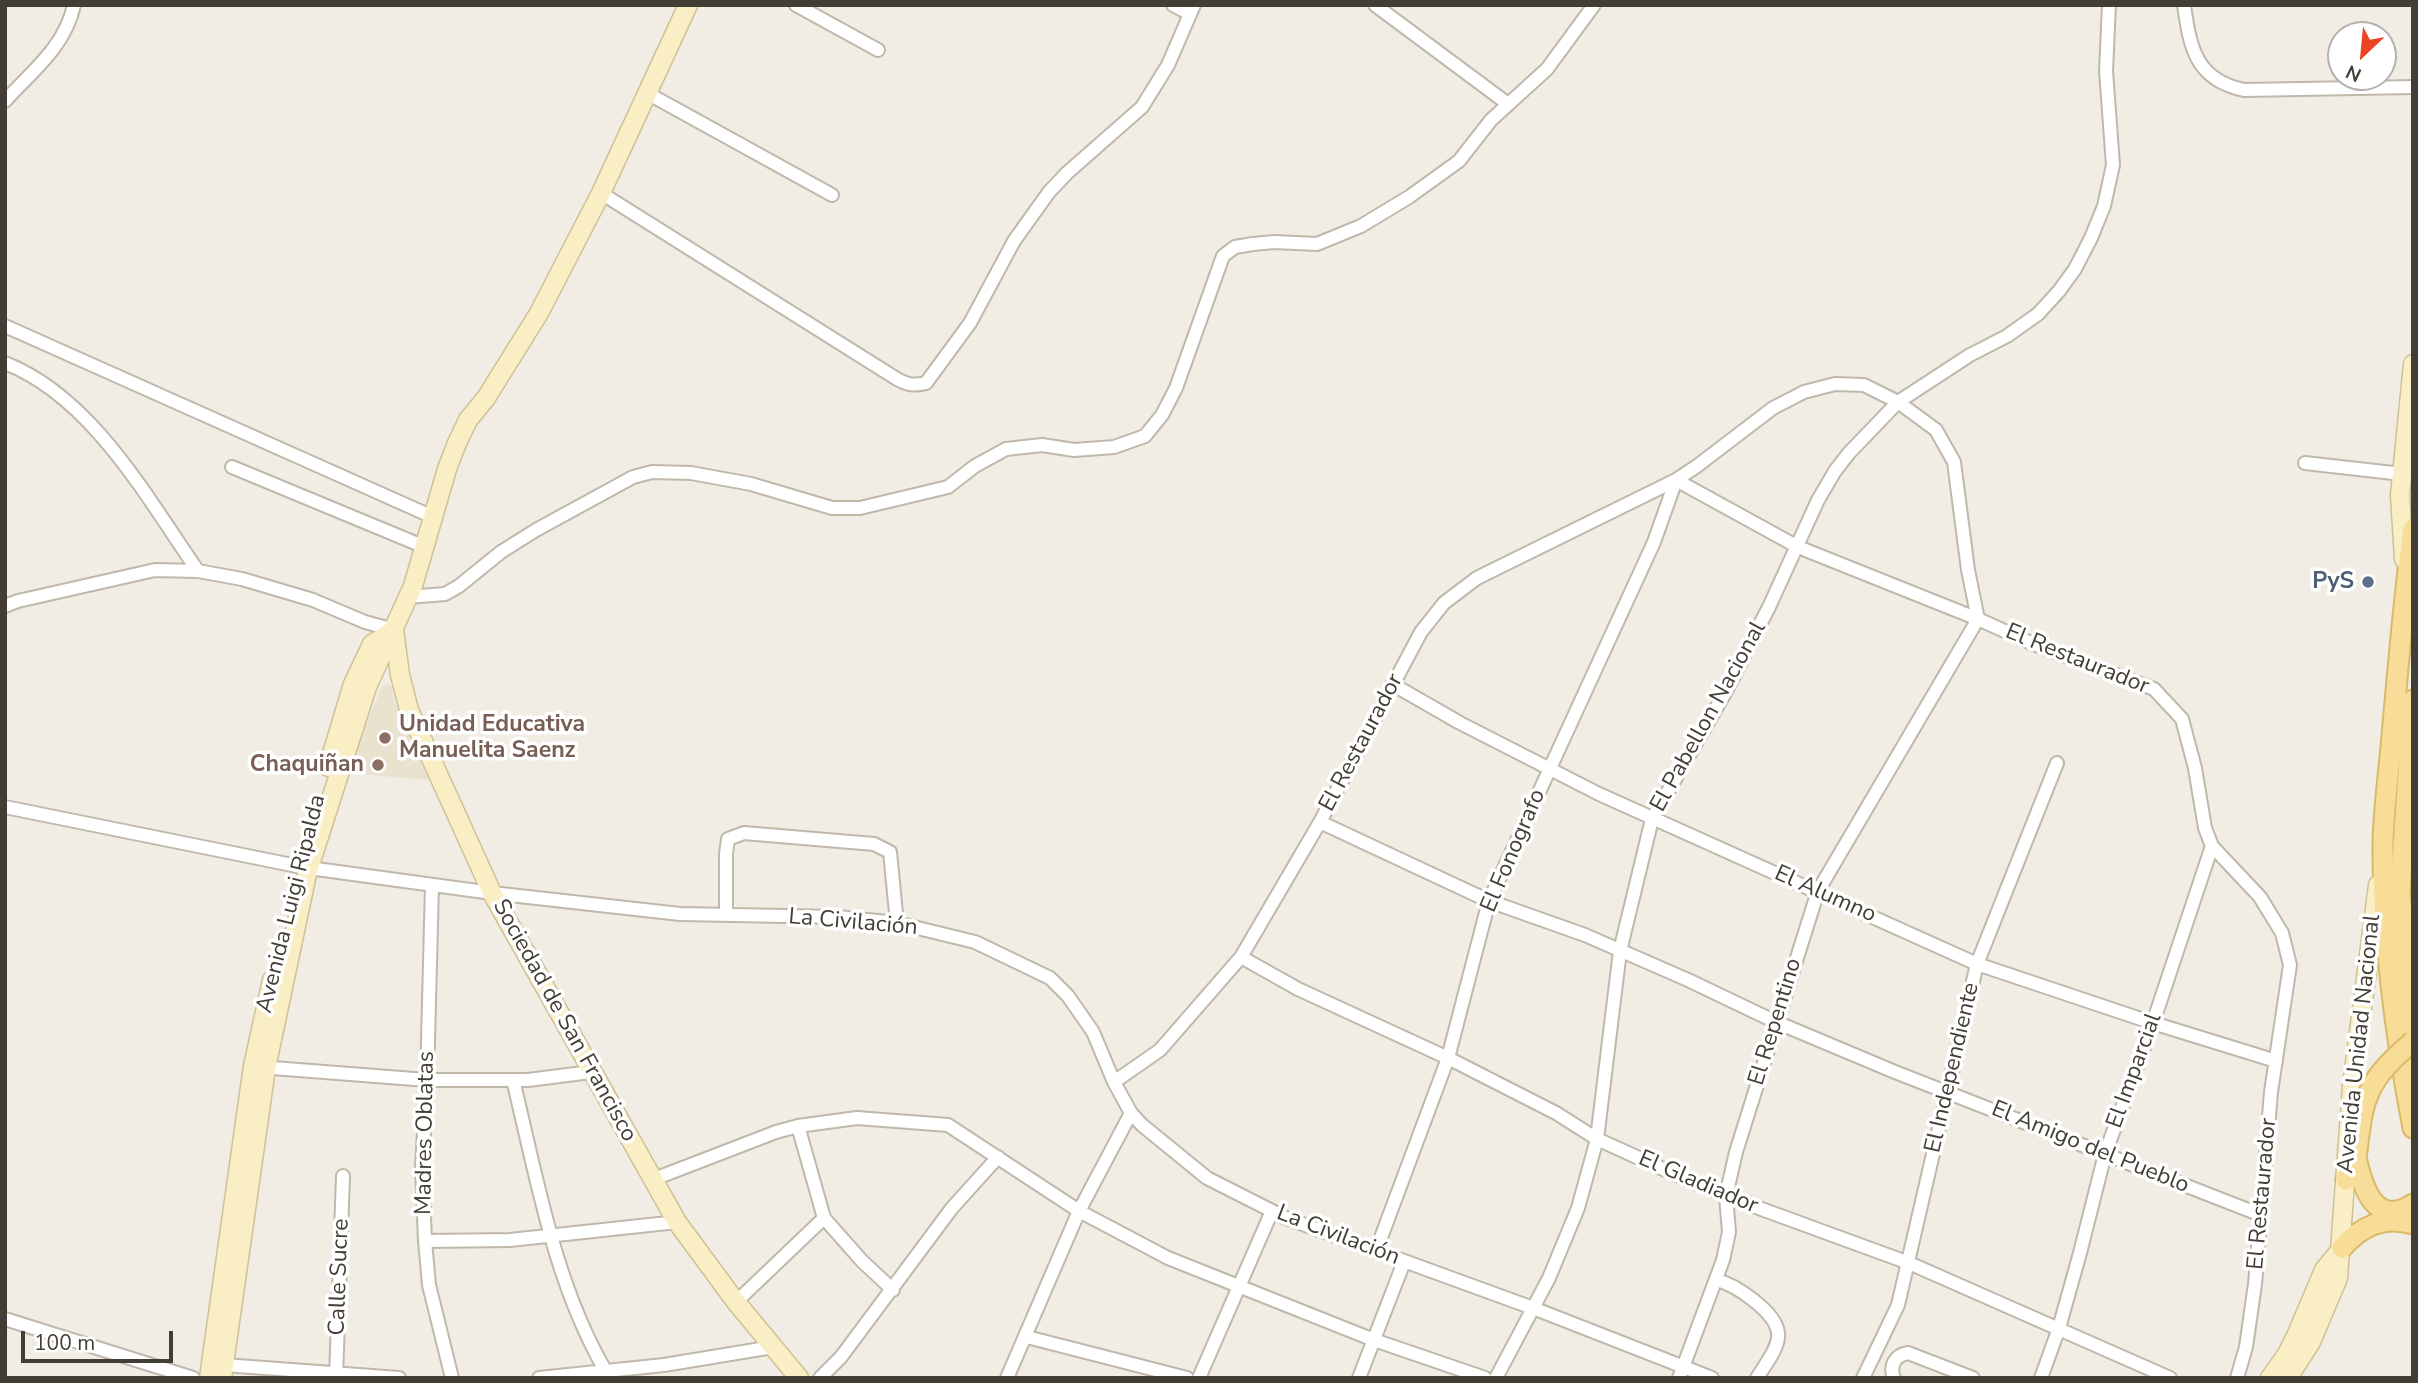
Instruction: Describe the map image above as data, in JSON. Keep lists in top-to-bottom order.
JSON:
{
  "streets": {
    "street": [
      "El Restaurador",
      "El Pabellon Nacional",
      "El Fonografo",
      "El Alumno",
      "Avenida Luigi Ripalda",
      "La Civilación",
      "Sociedad de San Francisco",
      "El Repentino",
      "Avenida Unidad Nacional",
      "El Independiente",
      "El Imparcial",
      "Madres Oblatas",
      "El Amigo del Pueblo",
      "El Gladiador",
      "Calle Sucre"
    ]
  },
  "crossings": [
    ["El Restaurador", "El Pabellon Nacional"],
    ["El Restaurador", "El Fonografo"],
    ["El Restaurador", "El Alumno"],
    ["El Restaurador", "La Civilación"],
    ["El Restaurador", "El Repentino"],
    ["El Restaurador", "El Imparcial"],
    ["El Restaurador", "El Amigo del Pueblo"],
    ["El Restaurador", "El Gladiador"],
    ["El Pabellon Nacional", "El Alumno"],
    ["El Pabellon Nacional", "La Civilación"],
    ["El Pabellon Nacional", "El Amigo del Pueblo"],
    ["El Pabellon Nacional", "El Gladiador"],
    ["El Fonografo", "El Alumno"],
    ["El Fonografo", "La Civilación"],
    ["El Fonografo", "El Gladiador"],
    ["El Alumno", "El Repentino"],
    ["El Alumno", "El Independiente"],
    ["El Alumno", "El Imparcial"],
    ["Avenida Luigi Ripalda", "La Civilación"],
    ["Avenida Luigi Ripalda", "Sociedad de San Francisco"],
    ["La Civilación", "Sociedad de San Francisco"],
    ["La Civilación", "El Repentino"],
    ["La Civilación", "Madres Oblatas"],
    ["El Repentino", "El Amigo del Pueblo"],
    ["El Repentino", "El Gladiador"],
    ["El Independiente", "El Amigo del Pueblo"],
    ["El Independiente", "El Gladiador"],
    ["El Imparcial", "El Amigo del Pueblo"],
    ["El Imparcial", "El Gladiador"]
  ],
  "places": ["PyS", "Unidad Educativa Manuelita Saenz", "Chaquiñan"],
  "scale_bar": "100 m",
  "north": "bottom left"
}
